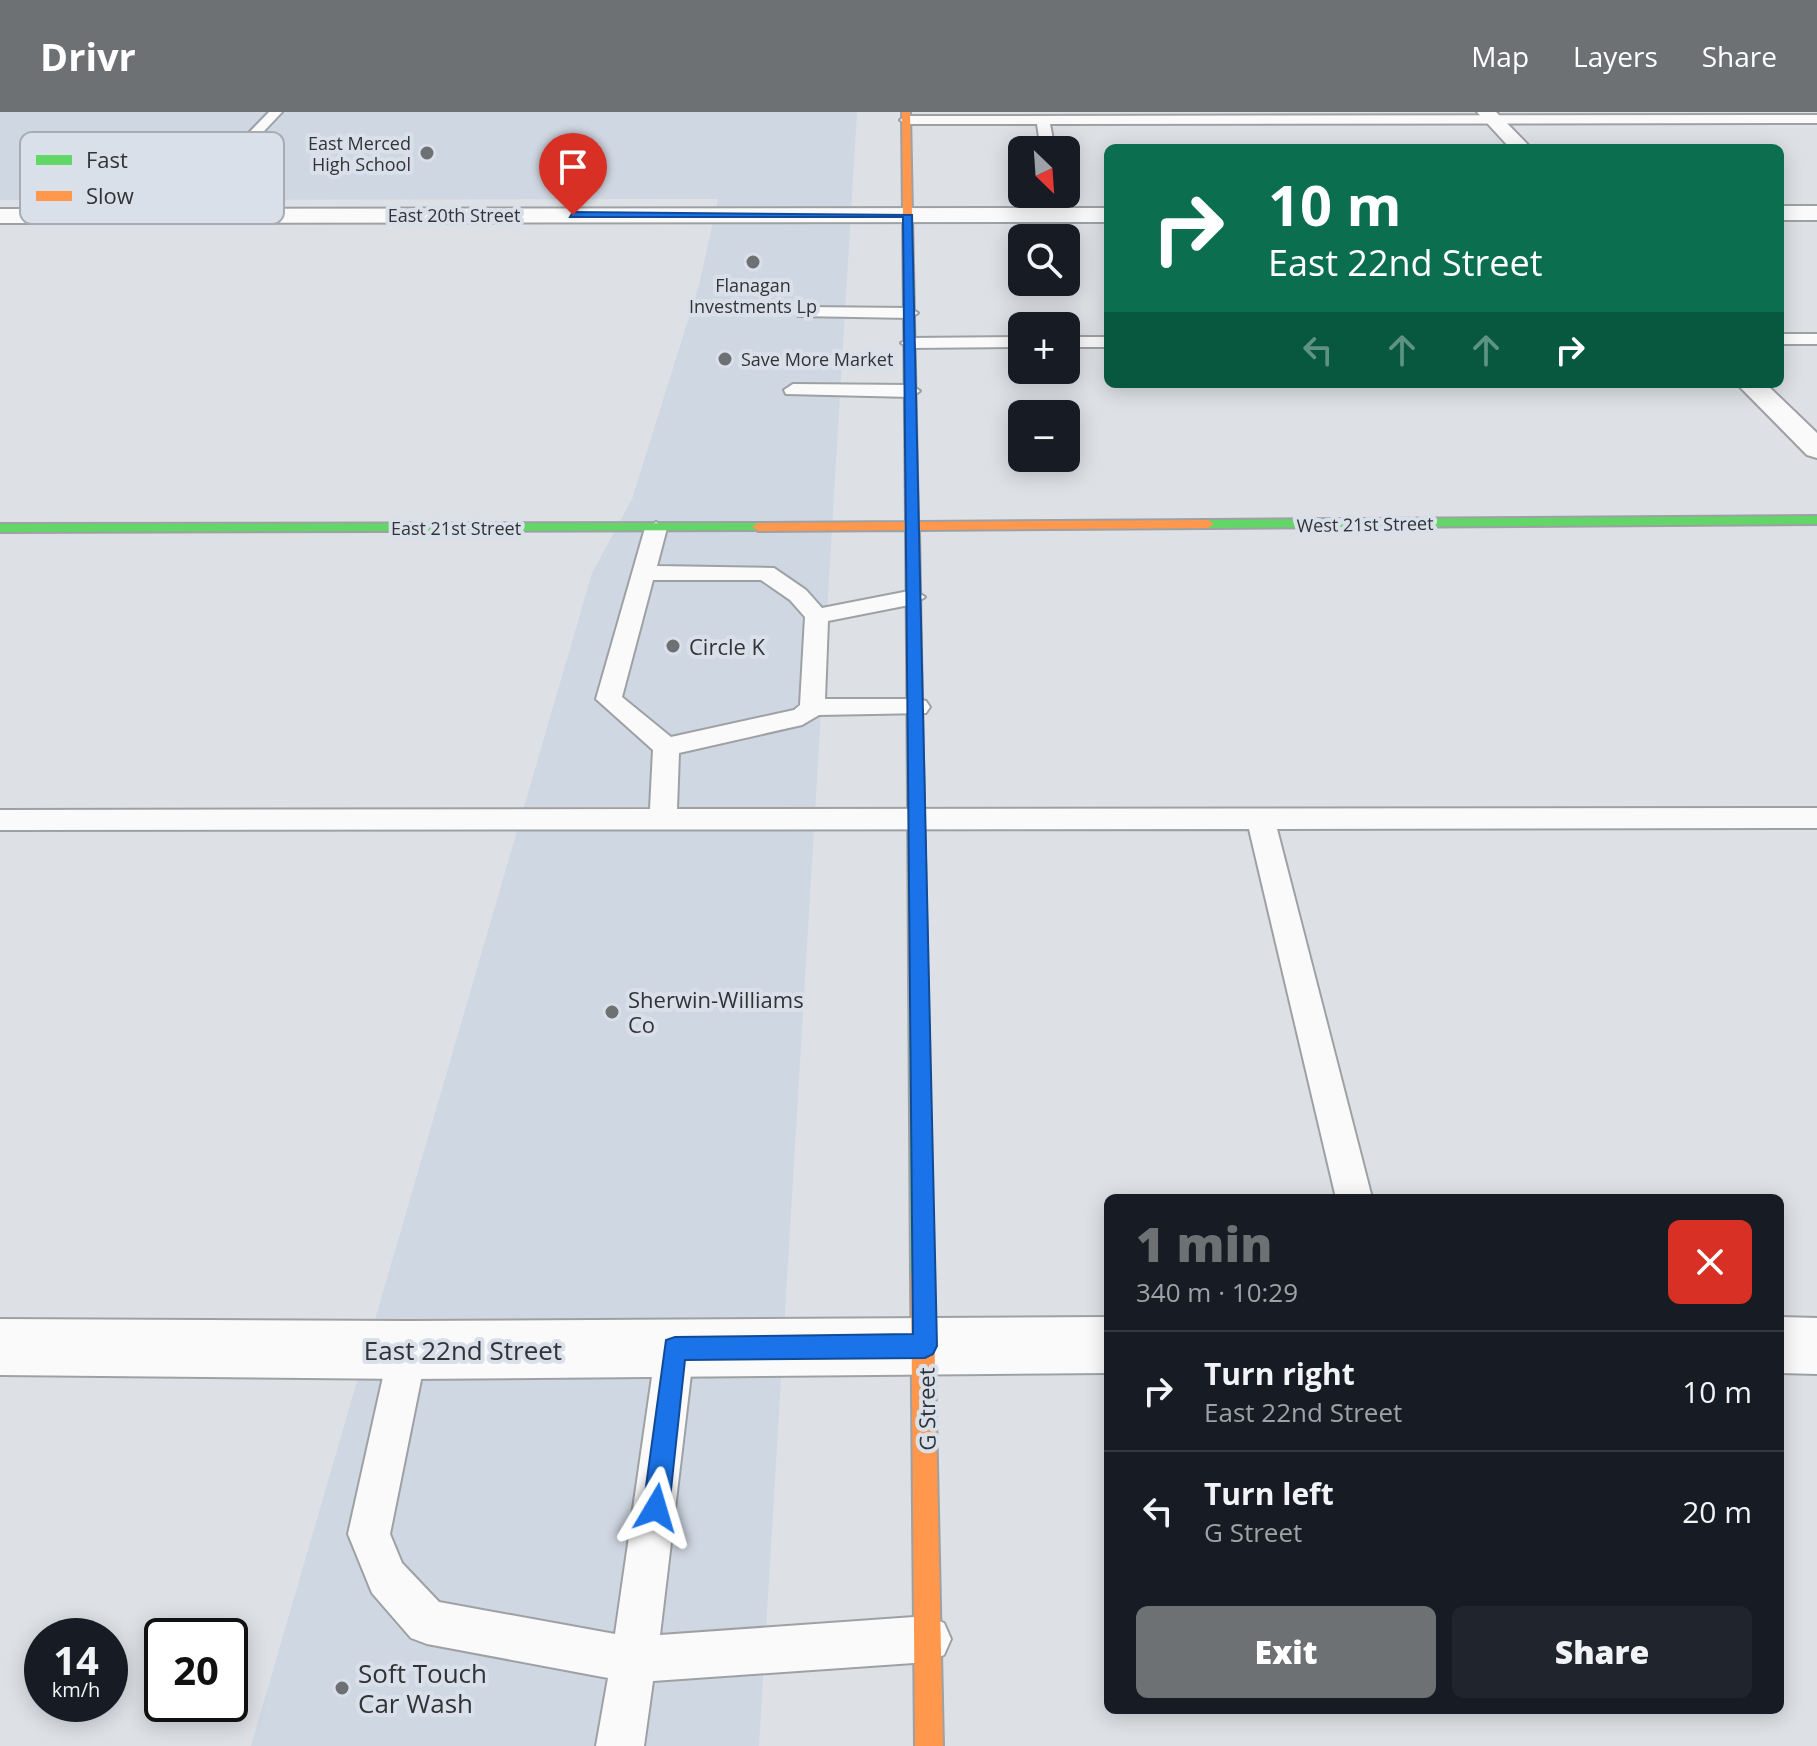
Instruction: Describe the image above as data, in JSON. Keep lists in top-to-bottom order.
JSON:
{
  "streets": {
    "main road": ["West 21st Street", "East 21st Street", "G Street"],
    "street": ["East 20th Street", "East 22nd Street"]
  },
  "crossings": [
    ["East 20th Street", "G Street"],
    ["West 21st Street", "East 21st Street"],
    ["West 21st Street", "G Street"],
    ["East 21st Street", "G Street"],
    ["East 22nd Street", "G Street"]
  ],
  "places": [
    "East Merced High School",
    "Flanagan Investments Lp",
    "Save More Market",
    "Circle K",
    "Sherwin-Williams Co",
    "Soft Touch Car Wash"
  ],
  "legend": ["Fast", "Slow"],
  "north": "bottom right",
  "page": {
    "header": "Drivr",
    "nav": ["Map", "Layers", "Share"],
    "map_buttons": ["+", "−"],
    "turn": ["10 m", "East 22nd Street"],
    "heading": ["1 min", "340 m · 10:29"],
    "list": [
      {
        "name": "Turn right",
        "note": "East 22nd Street",
        "value": "10 m"
      },
      {
        "name": "Turn left",
        "note": "G Street",
        "value": "20 m"
      }
    ],
    "buttons": ["Exit", "Share"],
    "speed": "14 km/h",
    "limit": "20"
  }
}
